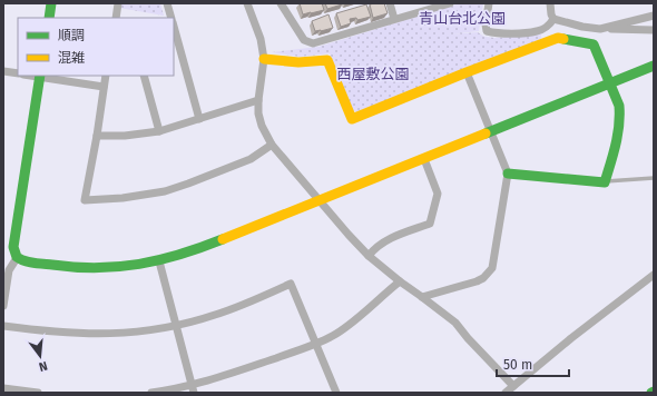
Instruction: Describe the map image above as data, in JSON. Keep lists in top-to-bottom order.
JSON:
{
  "parks": ["青山台北公園", "西屋敷公園"],
  "legend": ["順調", "混雑"],
  "scale_bar": "50 m",
  "north": "bottom"
}
